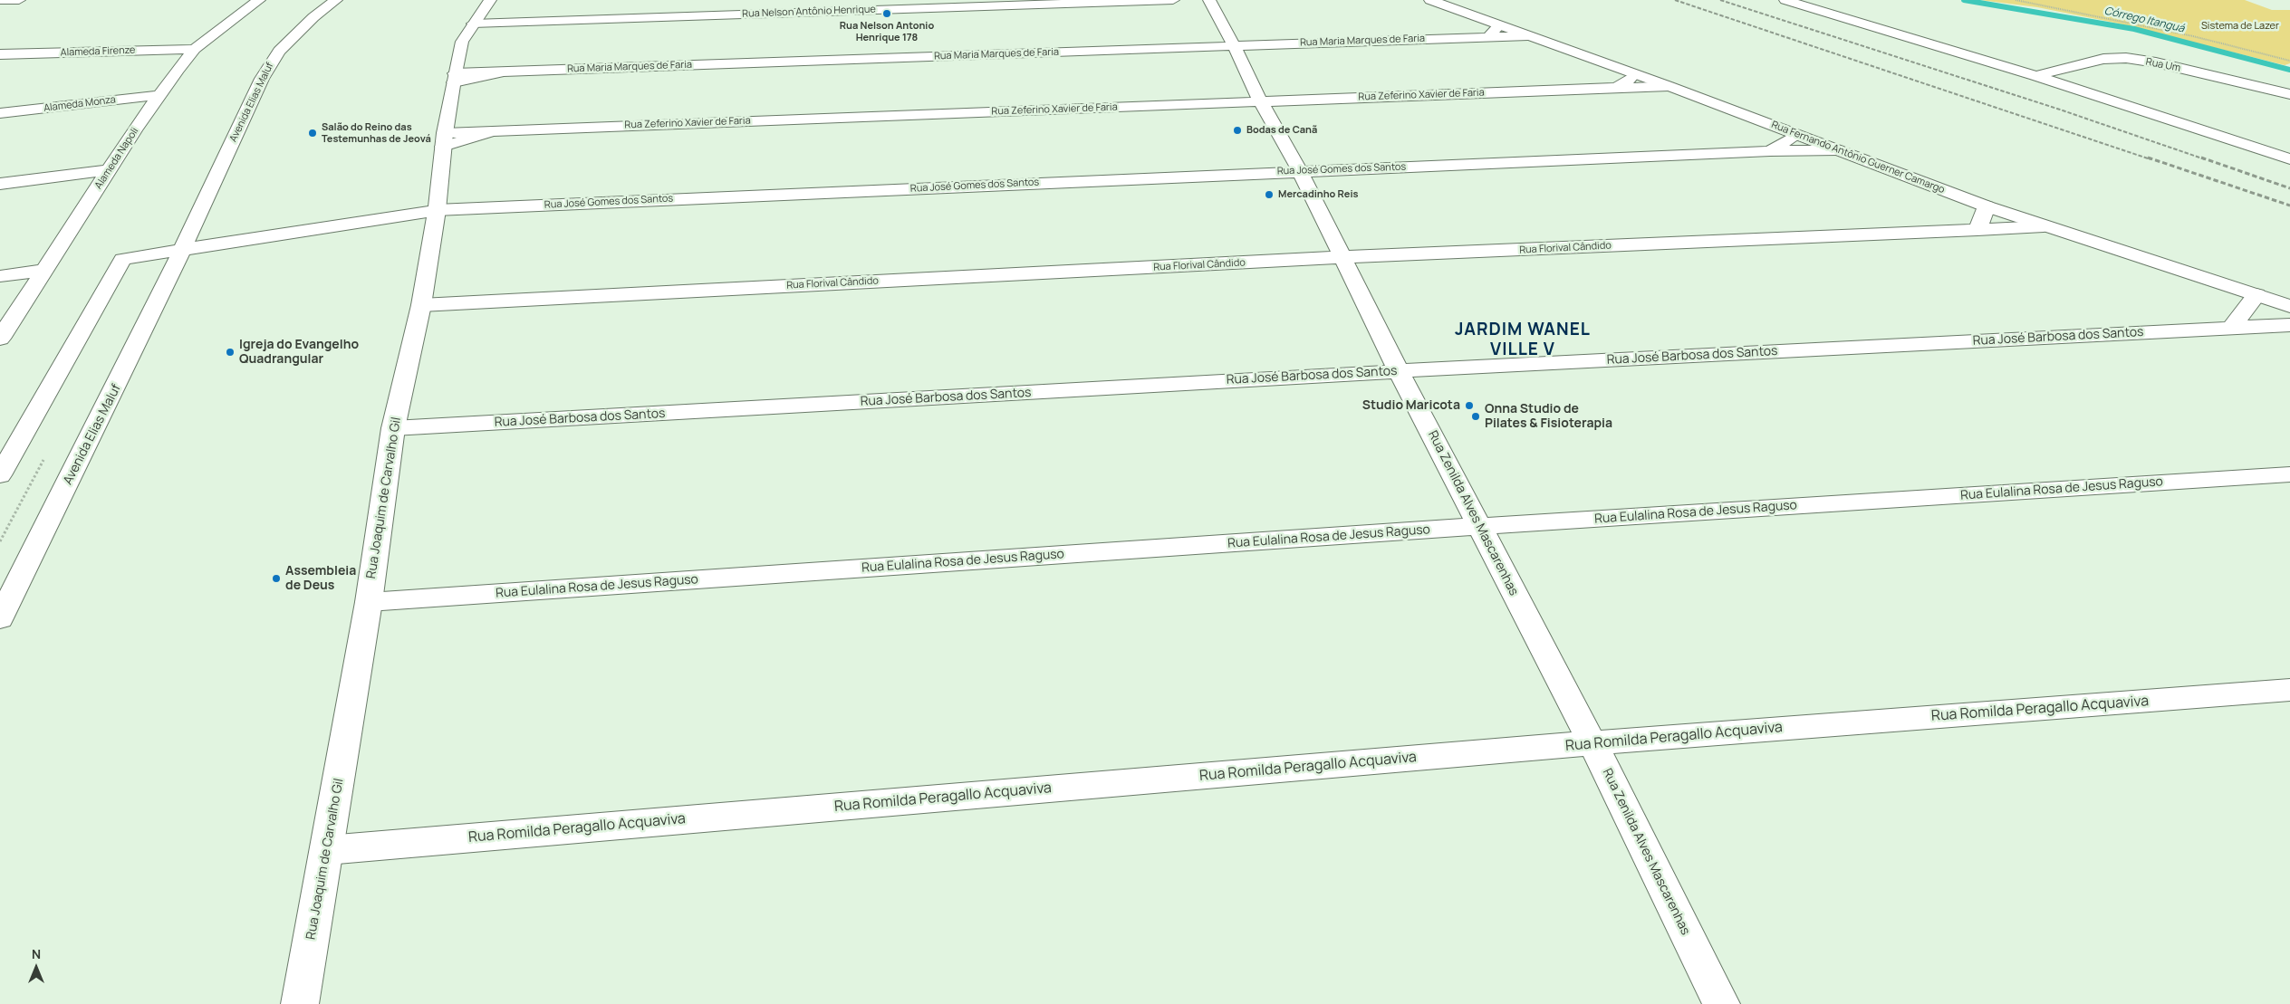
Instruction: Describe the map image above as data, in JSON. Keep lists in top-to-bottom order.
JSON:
{
  "streets": {
    "street": [
      "Rua Nelson Antônio Henrique",
      "Rua Maria Marques de Faria",
      "Alameda Firenze",
      "Rua Um",
      "Rua Zeferino Xavier de Faria",
      "Avenida Elias Maluf",
      "Alameda Monza",
      "Rua Fernando Antônio Guerner Camargo",
      "Alameda Napoli",
      "Rua José Gomes dos Santos",
      "Rua Florival Cândido",
      "Rua José Barbosa dos Santos",
      "Rua Eulalina Rosa de Jesus Raguso",
      "Rua Joaquim de Carvalho Gil",
      "Rua Zenilda Alves Mascarenhas",
      "Rua Romilda Peragallo Acquaviva"
    ]
  },
  "crossings": [
    ["Rua Nelson Antônio Henrique", "Rua Joaquim de Carvalho Gil"],
    ["Rua Maria Marques de Faria", "Rua Fernando Antônio Guerner Camargo"],
    ["Rua Maria Marques de Faria", "Rua Joaquim de Carvalho Gil"],
    ["Rua Maria Marques de Faria", "Rua Zenilda Alves Mascarenhas"],
    ["Alameda Firenze", "Alameda Napoli"],
    ["Rua Zeferino Xavier de Faria", "Rua Fernando Antônio Guerner Camargo"],
    ["Rua Zeferino Xavier de Faria", "Rua Joaquim de Carvalho Gil"],
    ["Rua Zeferino Xavier de Faria", "Rua Zenilda Alves Mascarenhas"],
    ["Avenida Elias Maluf", "Rua José Gomes dos Santos"],
    ["Alameda Monza", "Alameda Napoli"],
    ["Rua Fernando Antônio Guerner Camargo", "Rua José Gomes dos Santos"],
    ["Rua Fernando Antônio Guerner Camargo", "Rua Florival Cândido"],
    ["Rua José Gomes dos Santos", "Rua Joaquim de Carvalho Gil"],
    ["Rua José Gomes dos Santos", "Rua Zenilda Alves Mascarenhas"],
    ["Rua Florival Cândido", "Rua Joaquim de Carvalho Gil"],
    ["Rua Florival Cândido", "Rua Zenilda Alves Mascarenhas"],
    ["Rua José Barbosa dos Santos", "Rua Joaquim de Carvalho Gil"],
    ["Rua José Barbosa dos Santos", "Rua Zenilda Alves Mascarenhas"],
    ["Rua Eulalina Rosa de Jesus Raguso", "Rua Joaquim de Carvalho Gil"],
    ["Rua Eulalina Rosa de Jesus Raguso", "Rua Zenilda Alves Mascarenhas"],
    ["Rua Joaquim de Carvalho Gil", "Rua Romilda Peragallo Acquaviva"],
    ["Rua Zenilda Alves Mascarenhas", "Rua Romilda Peragallo Acquaviva"]
  ],
  "districts": ["JARDIM WANEL VILLE V"],
  "water": ["Córrego Itanguá"],
  "parks": ["Sistema de Lazer"],
  "places": [
    "Rua Nelson Antonio Henrique 178",
    "Bodas de Canã",
    "Salão do Reino das Testemunhas de Jeová",
    "Mercadinho Reis",
    "Igreja do Evangelho Quadrangular",
    "Studio Maricota",
    "Onna Studio de Pilates & Fisioterapia",
    "Assembleia de Deus"
  ],
  "north": "top"
}
